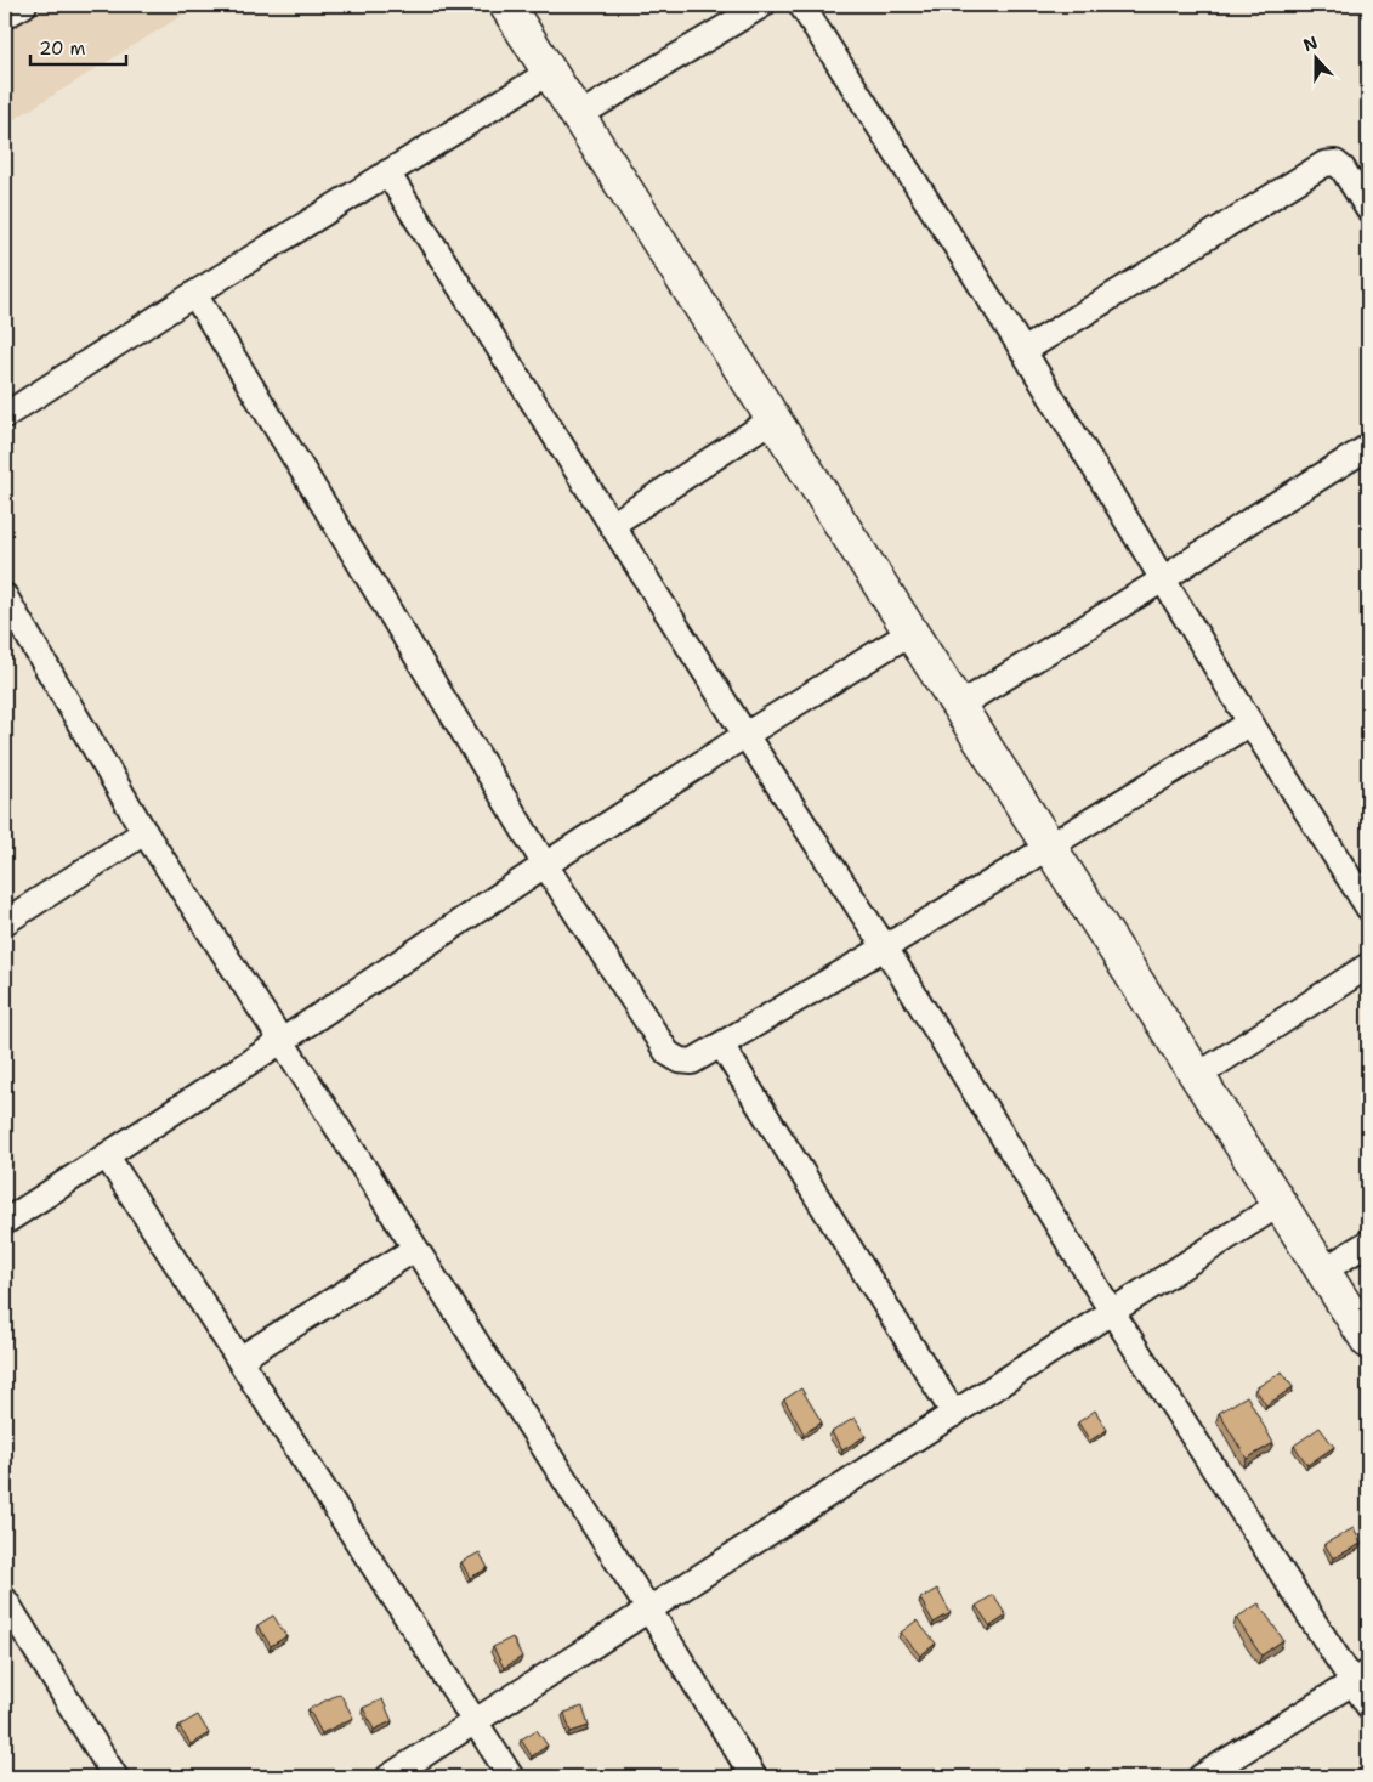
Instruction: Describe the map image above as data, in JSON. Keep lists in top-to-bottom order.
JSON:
{
  "scale_bar": "20 m",
  "north": "top"
}
